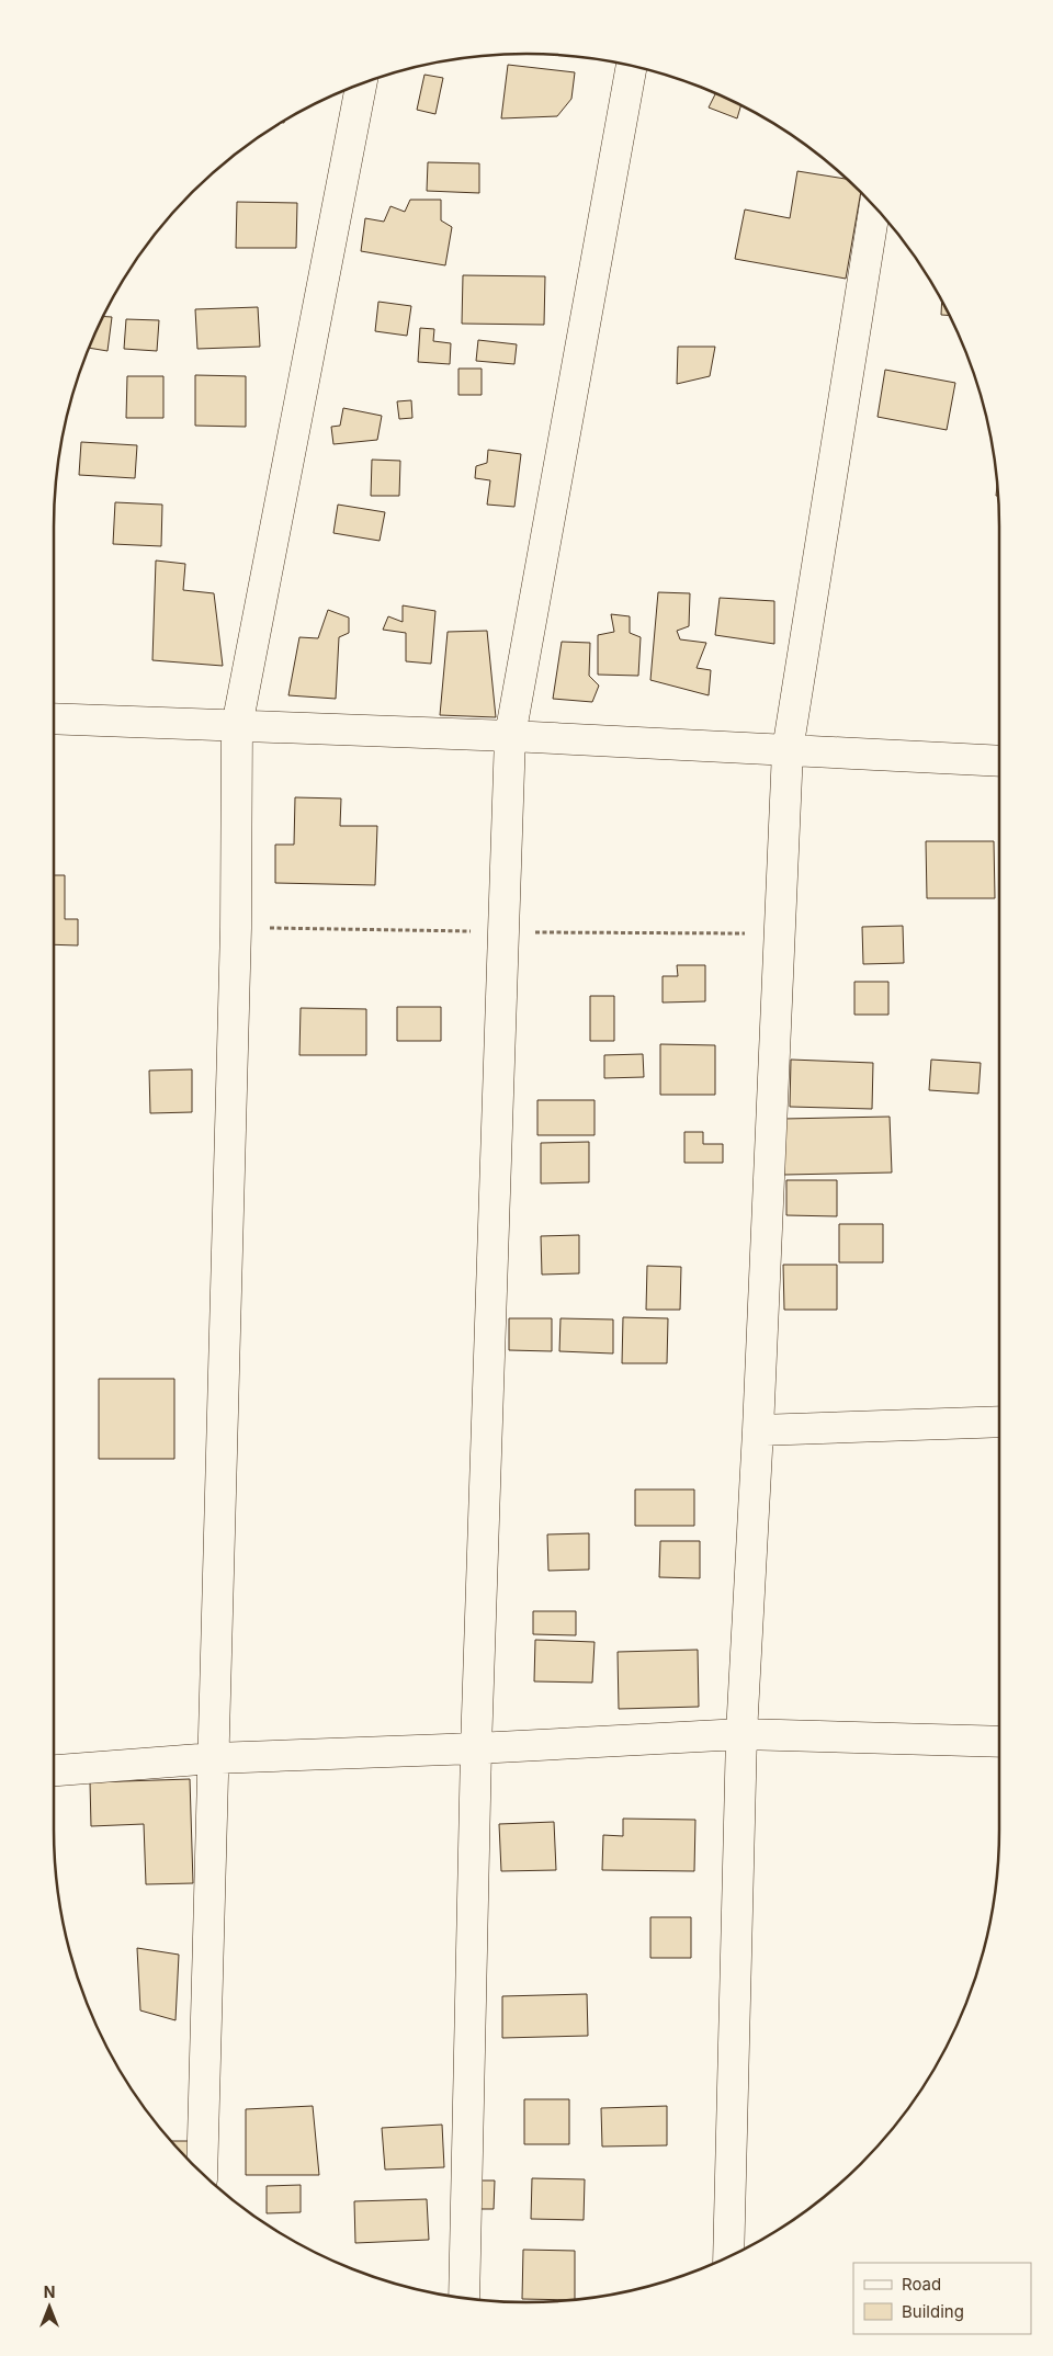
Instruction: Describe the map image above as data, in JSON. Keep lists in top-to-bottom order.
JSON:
{
  "legend": ["Road", "Building"],
  "north": "top"
}
